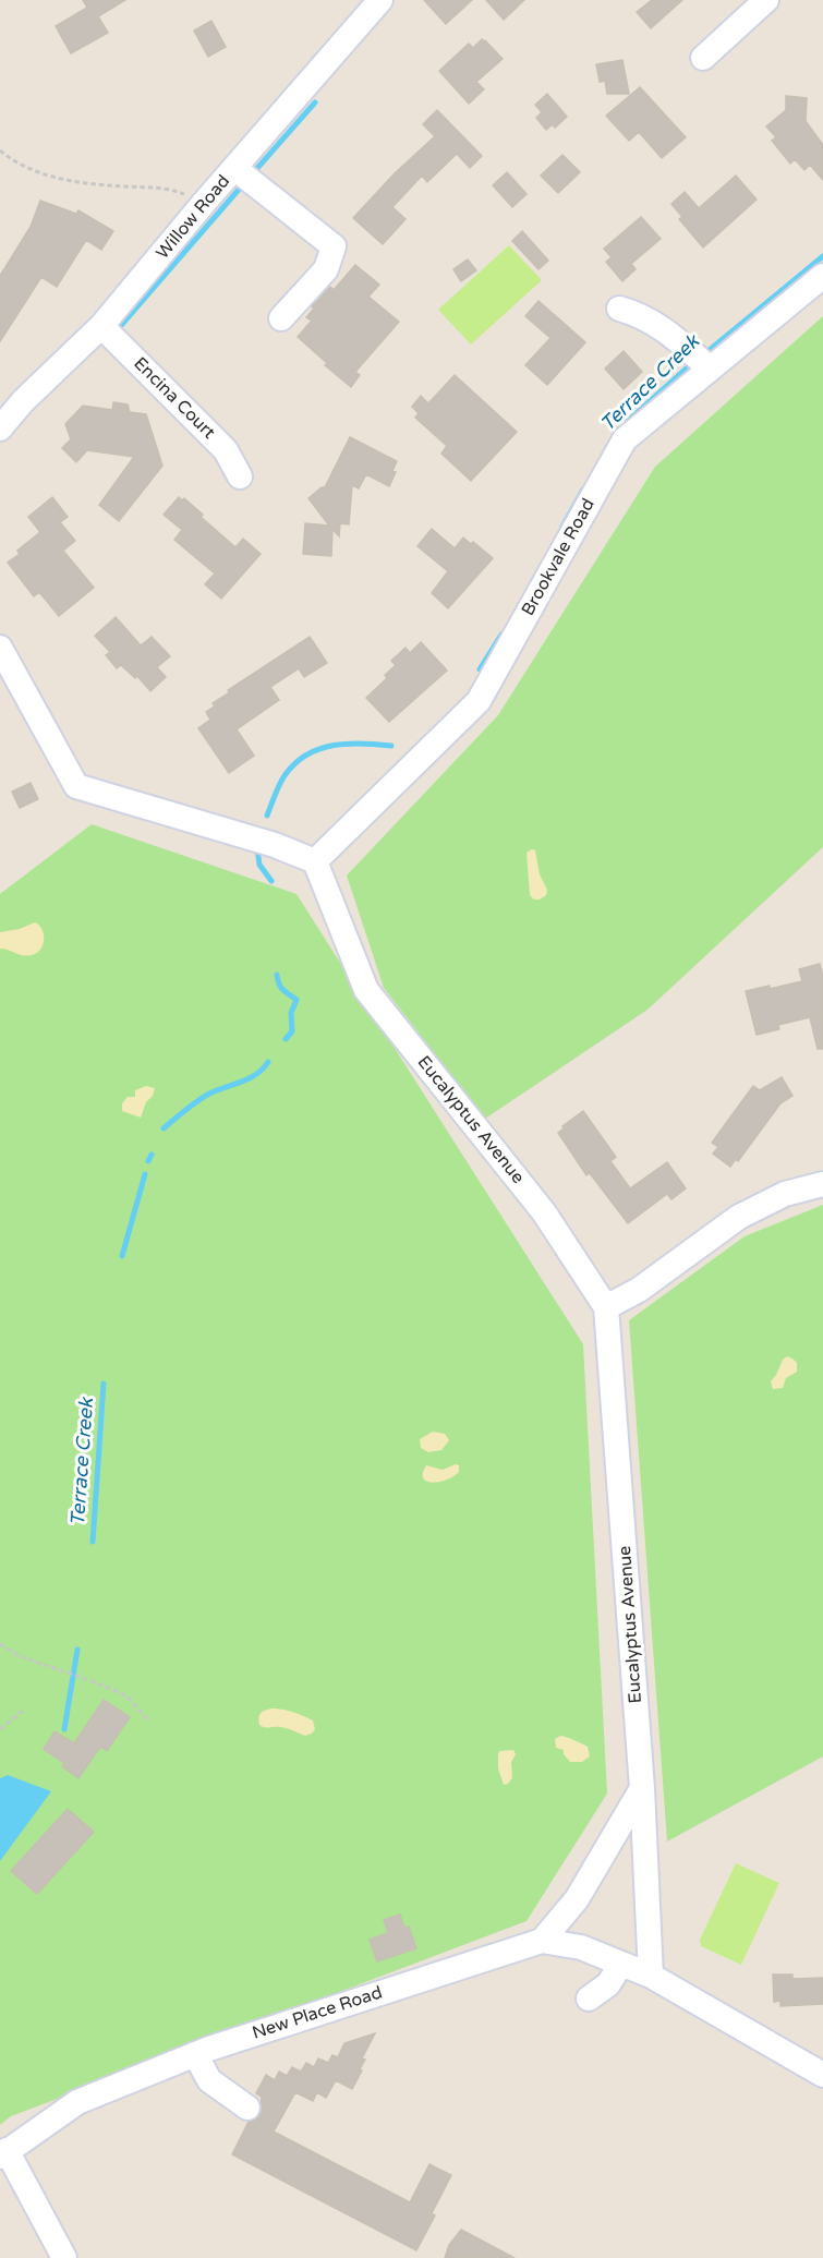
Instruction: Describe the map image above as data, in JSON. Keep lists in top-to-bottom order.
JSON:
{
  "streets": {
    "street": [
      "Willow Road",
      "Encina Court",
      "Brookvale Road",
      "Eucalyptus Avenue",
      "New Place Road"
    ]
  },
  "crossings": [
    ["Willow Road", "Encina Court"],
    ["Brookvale Road", "Eucalyptus Avenue"],
    ["Eucalyptus Avenue", "New Place Road"]
  ],
  "water": ["Terrace Creek"]
}
